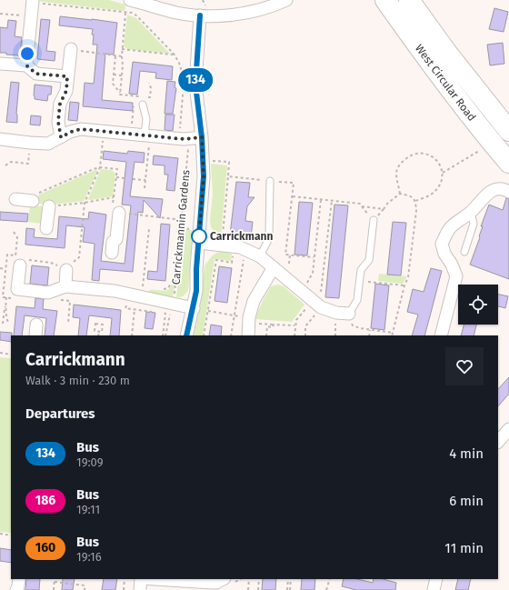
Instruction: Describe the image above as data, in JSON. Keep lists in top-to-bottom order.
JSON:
{
  "streets": {
    "highway": ["West Circular Road"],
    "path": ["Carrickmannin Gardens"]
  },
  "places": ["Carrickmann"],
  "lines": ["bus line 134"],
  "page": {
    "on_map": "134",
    "heading": [
      ["Carrickmann", "Walk · 3 min · 230 m"],
      "Departures"
    ],
    "list": [
      {
        "mark": "134",
        "name": "Bus",
        "note": "19:09",
        "value": "4 min"
      },
      {
        "mark": "186",
        "name": "Bus",
        "note": "19:11",
        "value": "6 min"
      },
      {
        "mark": "160",
        "name": "Bus",
        "note": "19:16",
        "value": "11 min"
      }
    ]
  }
}
